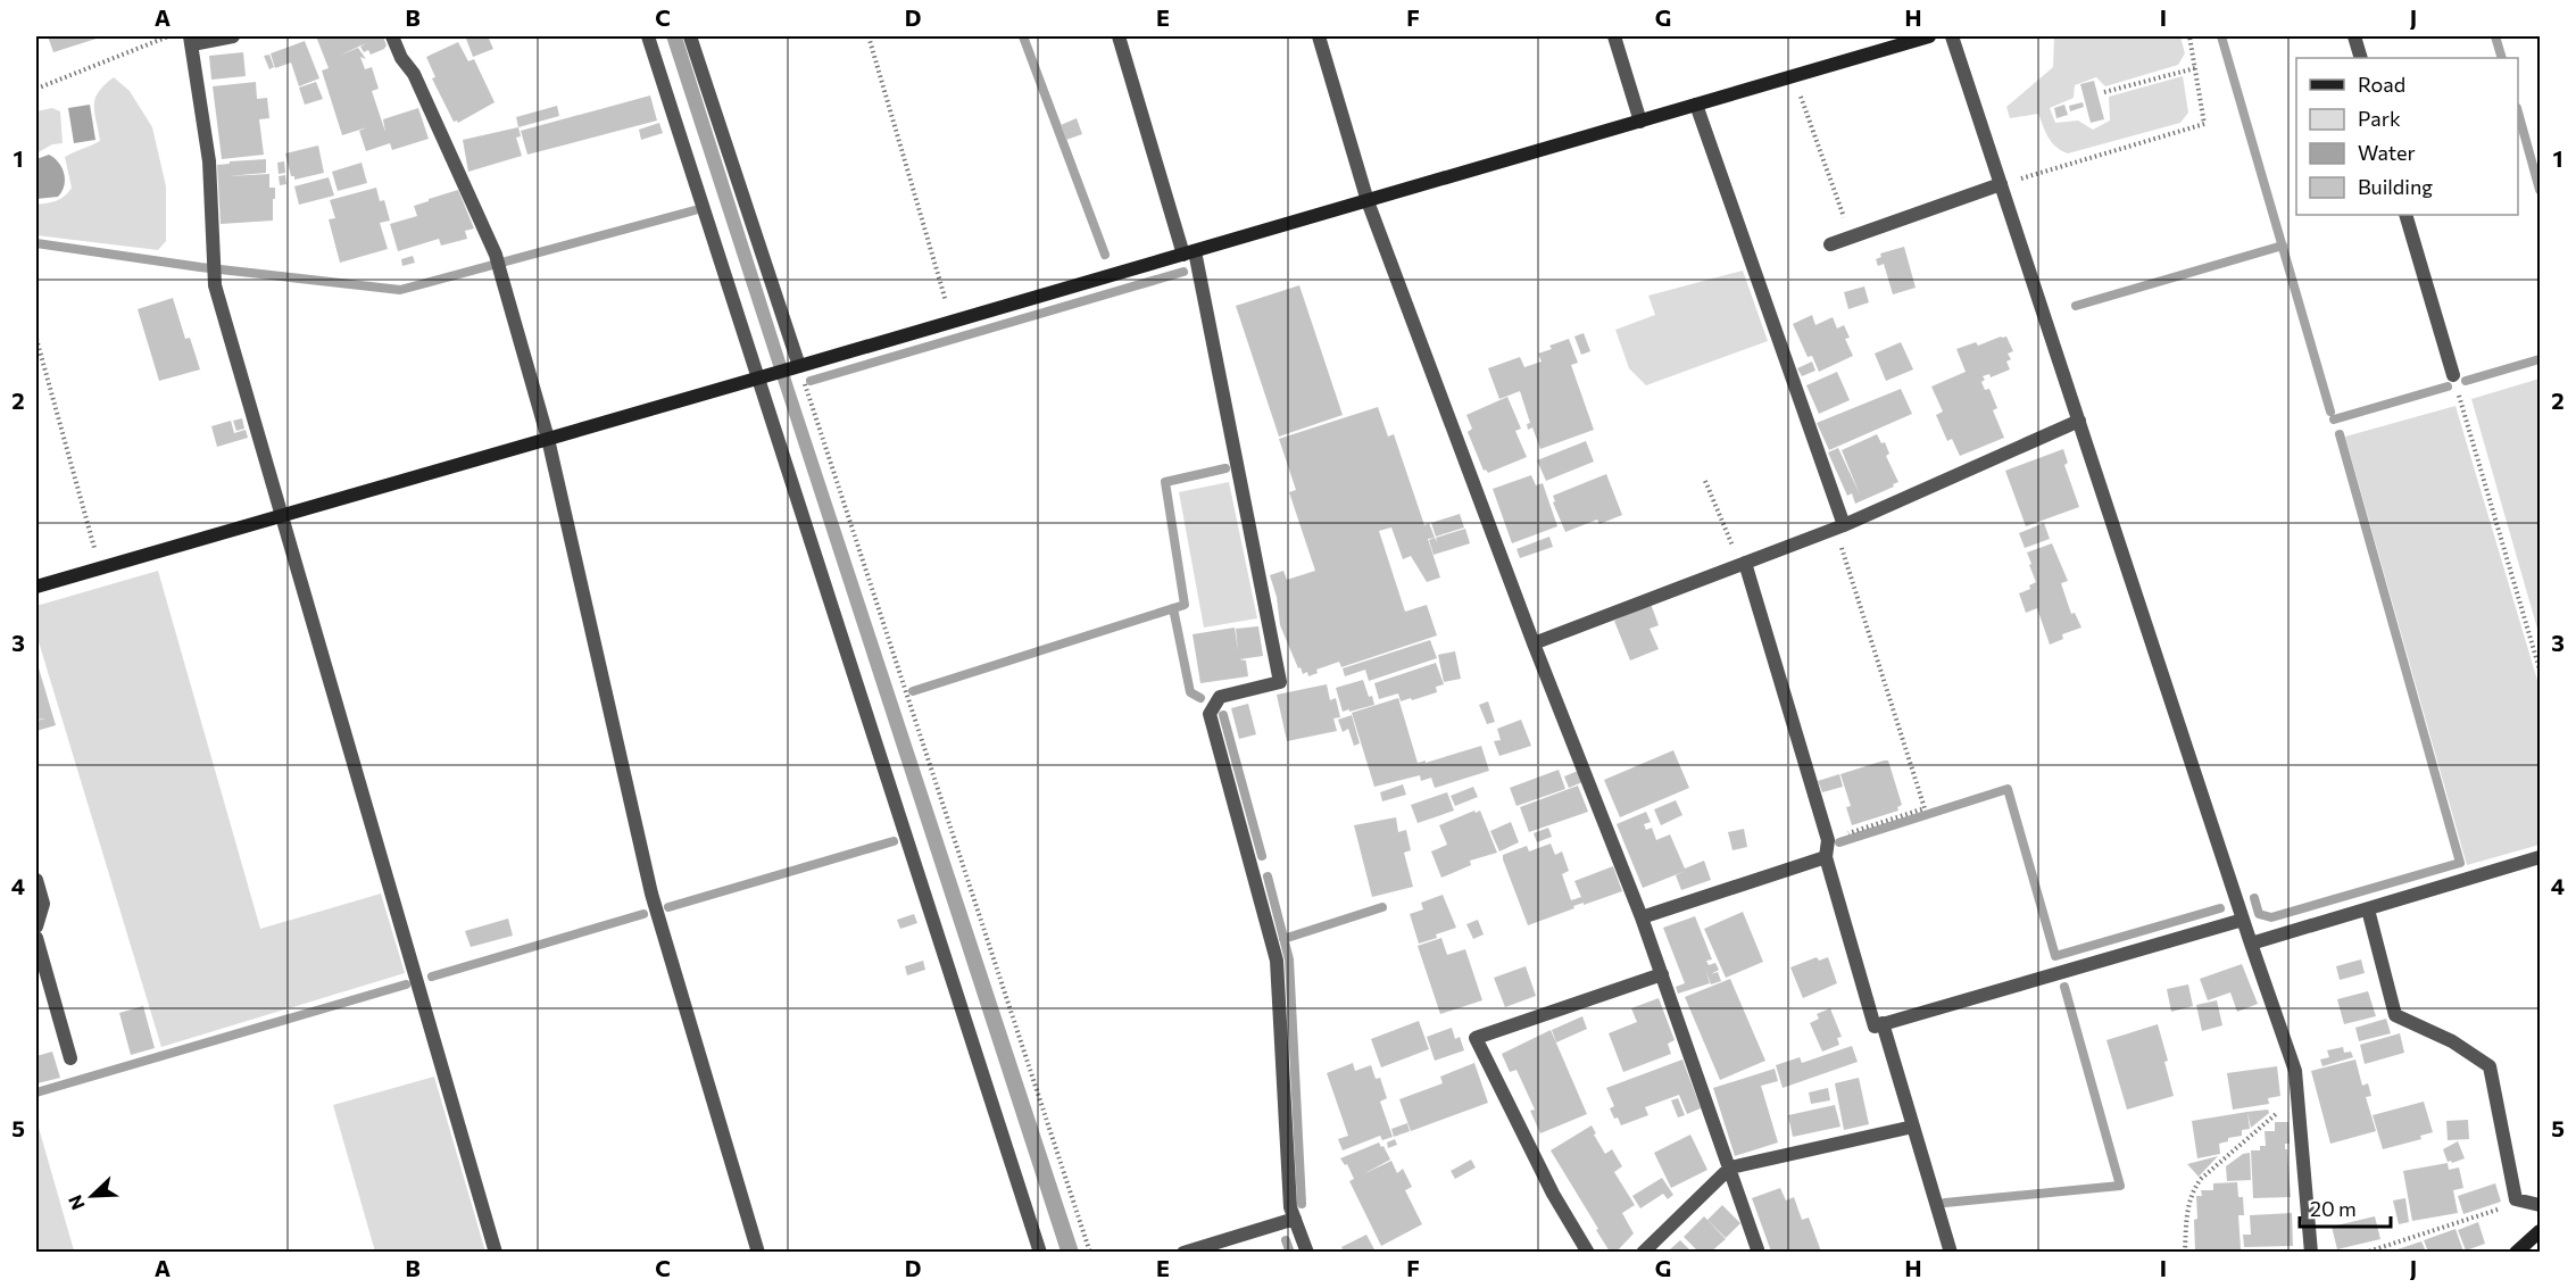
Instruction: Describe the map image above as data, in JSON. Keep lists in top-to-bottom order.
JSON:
{
  "legend": [
    "Road",
    "Park",
    "Water",
    "Building"
  ],
  "scale_bar": "20 m",
  "north": "bottom left",
  "grid": {
    "columns": [
      "A",
      "B",
      "C",
      "D",
      "E",
      "F",
      "G",
      "H",
      "I",
      "J"
    ],
    "rows": [
      "1",
      "2",
      "3",
      "4",
      "5"
    ]
  }
}
